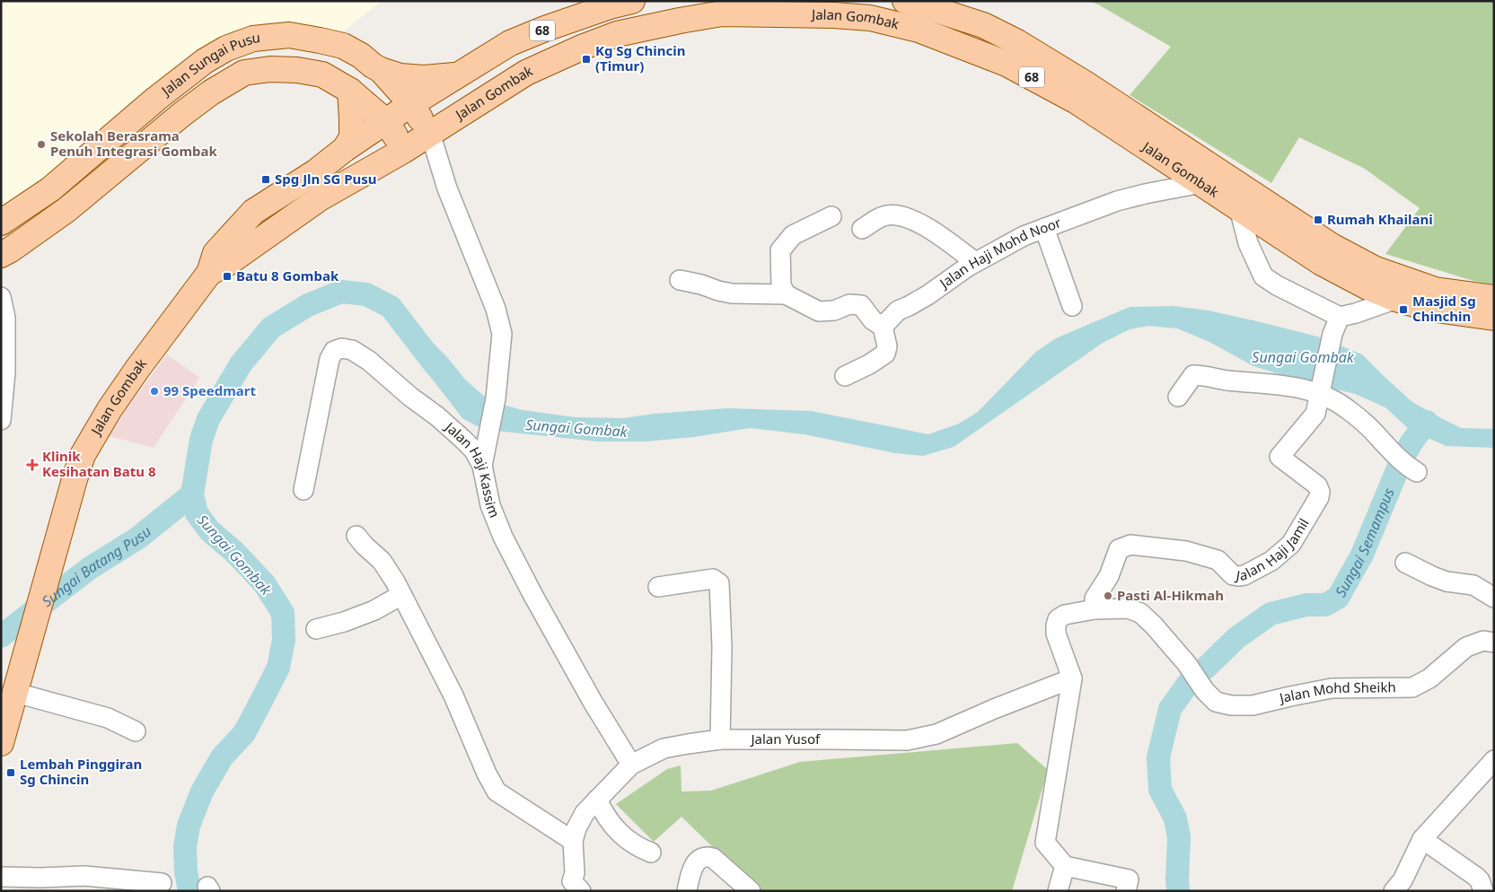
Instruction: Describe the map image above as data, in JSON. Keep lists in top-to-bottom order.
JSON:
{
  "streets": {
    "main road": ["Jalan Gombak", "68", "Jalan Sungai Pusu"],
    "street": [
      "Jalan Haji Mohd Noor",
      "Jalan Haji Kassim",
      "Jalan Haji Jamil",
      "Jalan Mohd Sheikh",
      "Jalan Yusof"
    ]
  },
  "crossings": [
    ["Jalan Gombak", "Jalan Sungai Pusu"],
    ["Jalan Gombak", "Jalan Haji Mohd Noor"],
    ["Jalan Haji Kassim", "Jalan Yusof"],
    ["Jalan Haji Jamil", "Jalan Mohd Sheikh"],
    ["Jalan Mohd Sheikh", "Jalan Yusof"]
  ],
  "water": ["Sungai Gombak", "Sungai Semampus", "Sungai Batang Pusu"],
  "places": {
    "transit": [
      "Kg Sg Chincin (Timur)",
      "Spg Jln SG Pusu",
      "Rumah Khailani",
      "Batu 8 Gombak",
      "Masjid Sg Chinchin",
      "Lembah Pinggiran Sg Chincin"
    ],
    "other": ["Sekolah Berasrama Penuh Integrasi Gombak", "99 Speedmart", "Pasti Al-Hikmah"],
    "health": ["Klinik Kesihatan Batu 8"]
  }
}
